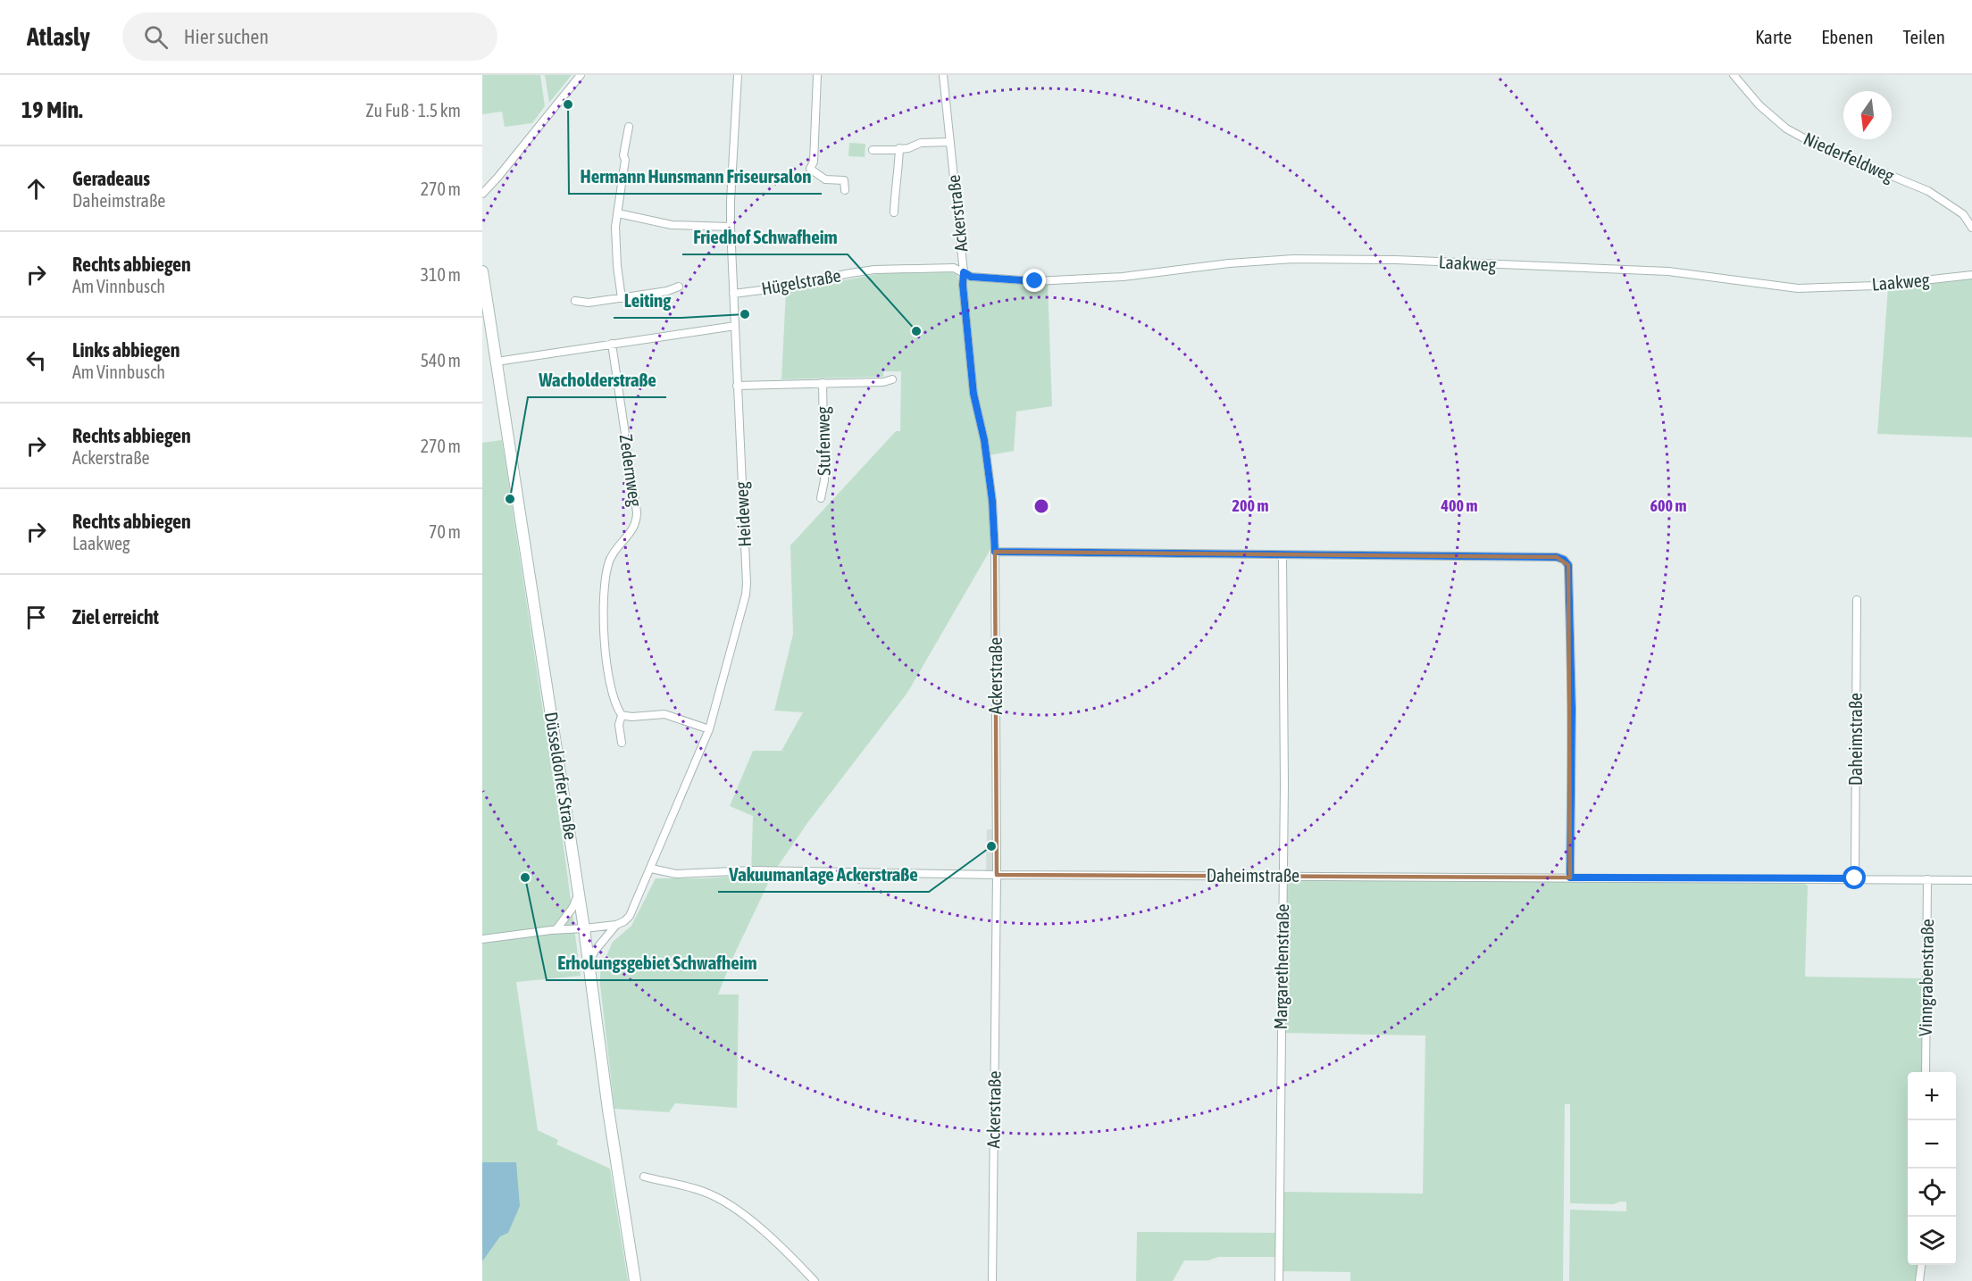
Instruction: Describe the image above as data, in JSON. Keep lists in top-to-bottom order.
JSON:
{
  "streets": {
    "main road": ["Düsseldorfer Straße"],
    "street": [
      "Niederfeldweg",
      "Ackerstraße",
      "Laakweg",
      "Hügelstraße",
      "Stufenweg",
      "Zedernweg",
      "Heideweg",
      "Daheimstraße",
      "Margarethenstraße",
      "Vinngrabenstraße"
    ]
  },
  "crossings": [
    ["Ackerstraße", "Laakweg"],
    ["Ackerstraße", "Hügelstraße"],
    ["Ackerstraße", "Daheimstraße"],
    ["Laakweg", "Hügelstraße"],
    ["Hügelstraße", "Heideweg"],
    ["Stufenweg", "Heideweg"],
    ["Heideweg", "Daheimstraße"],
    ["Heideweg", "Düsseldorfer Straße"],
    ["Daheimstraße", "Margarethenstraße"],
    ["Daheimstraße", "Vinngrabenstraße"]
  ],
  "places": [
    "Hermann Hunsmann Friseursalon",
    "Leiting",
    "Friedhof Schwafheim",
    "Wacholderstraße",
    "Vakuumanlage Ackerstraße",
    "Erholungsgebiet Schwafheim"
  ],
  "north": "bottom",
  "page": {
    "header": "Atlasly",
    "search": "Hier suchen",
    "nav": ["Karte", "Ebenen", "Teilen"],
    "heading": ["19 Min.", "Zu Fuß · 1.5 km"],
    "list": [
      ["Geradeaus", "Daheimstraße", "270 m"],
      ["Rechts abbiegen", "Am Vinnbusch", "310 m"],
      ["Links abbiegen", "Am Vinnbusch", "540 m"],
      ["Rechts abbiegen", "Ackerstraße", "270 m"],
      ["Rechts abbiegen", "Laakweg", "70 m"],
      "Ziel erreicht"
    ],
    "map_buttons": ["+", "−"]
  },
  "rings": ["200 m", "400 m", "600 m"]
}
